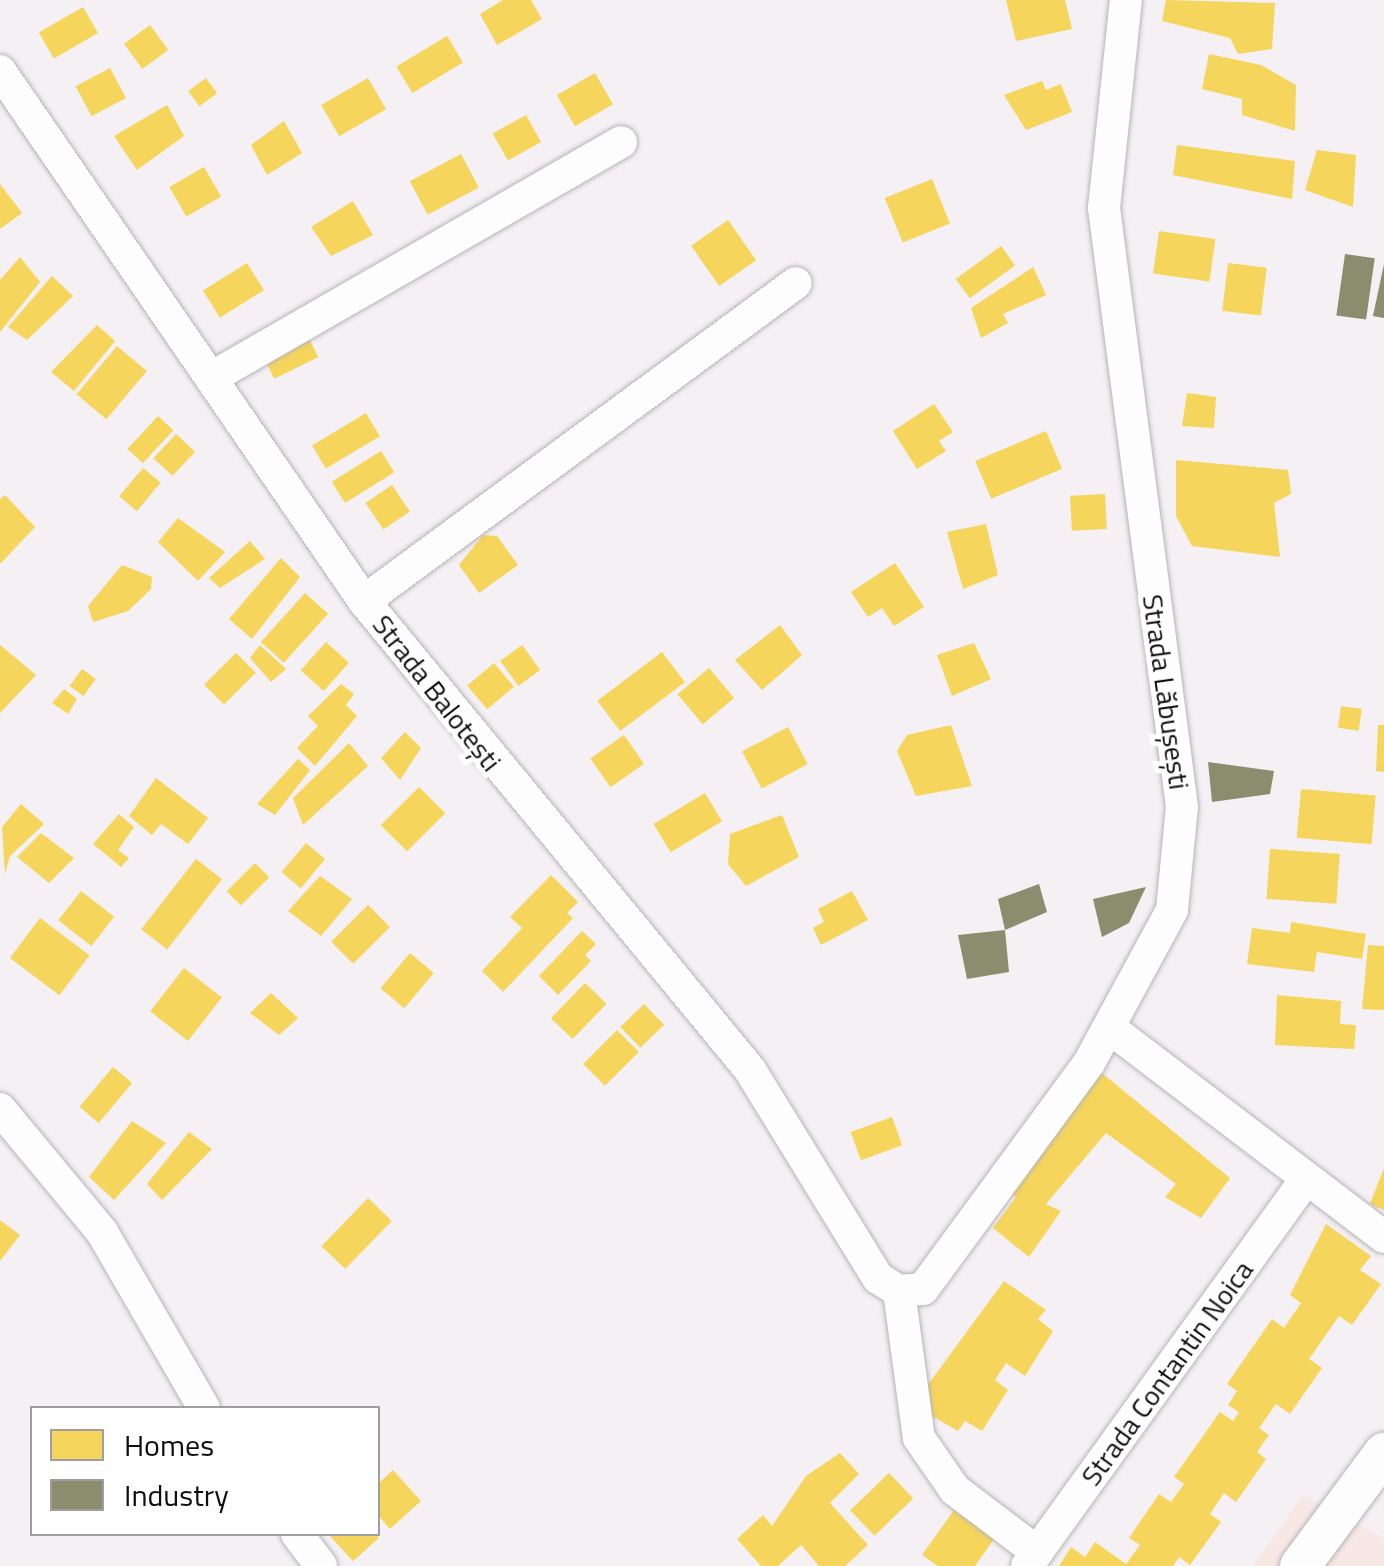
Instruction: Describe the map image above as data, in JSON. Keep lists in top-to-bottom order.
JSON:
{
  "streets": {
    "street": ["Strada Lăbușești", "Strada Balotești", "Strada Contantin Noica"]
  },
  "legend": ["Homes", "Industry"]
}
